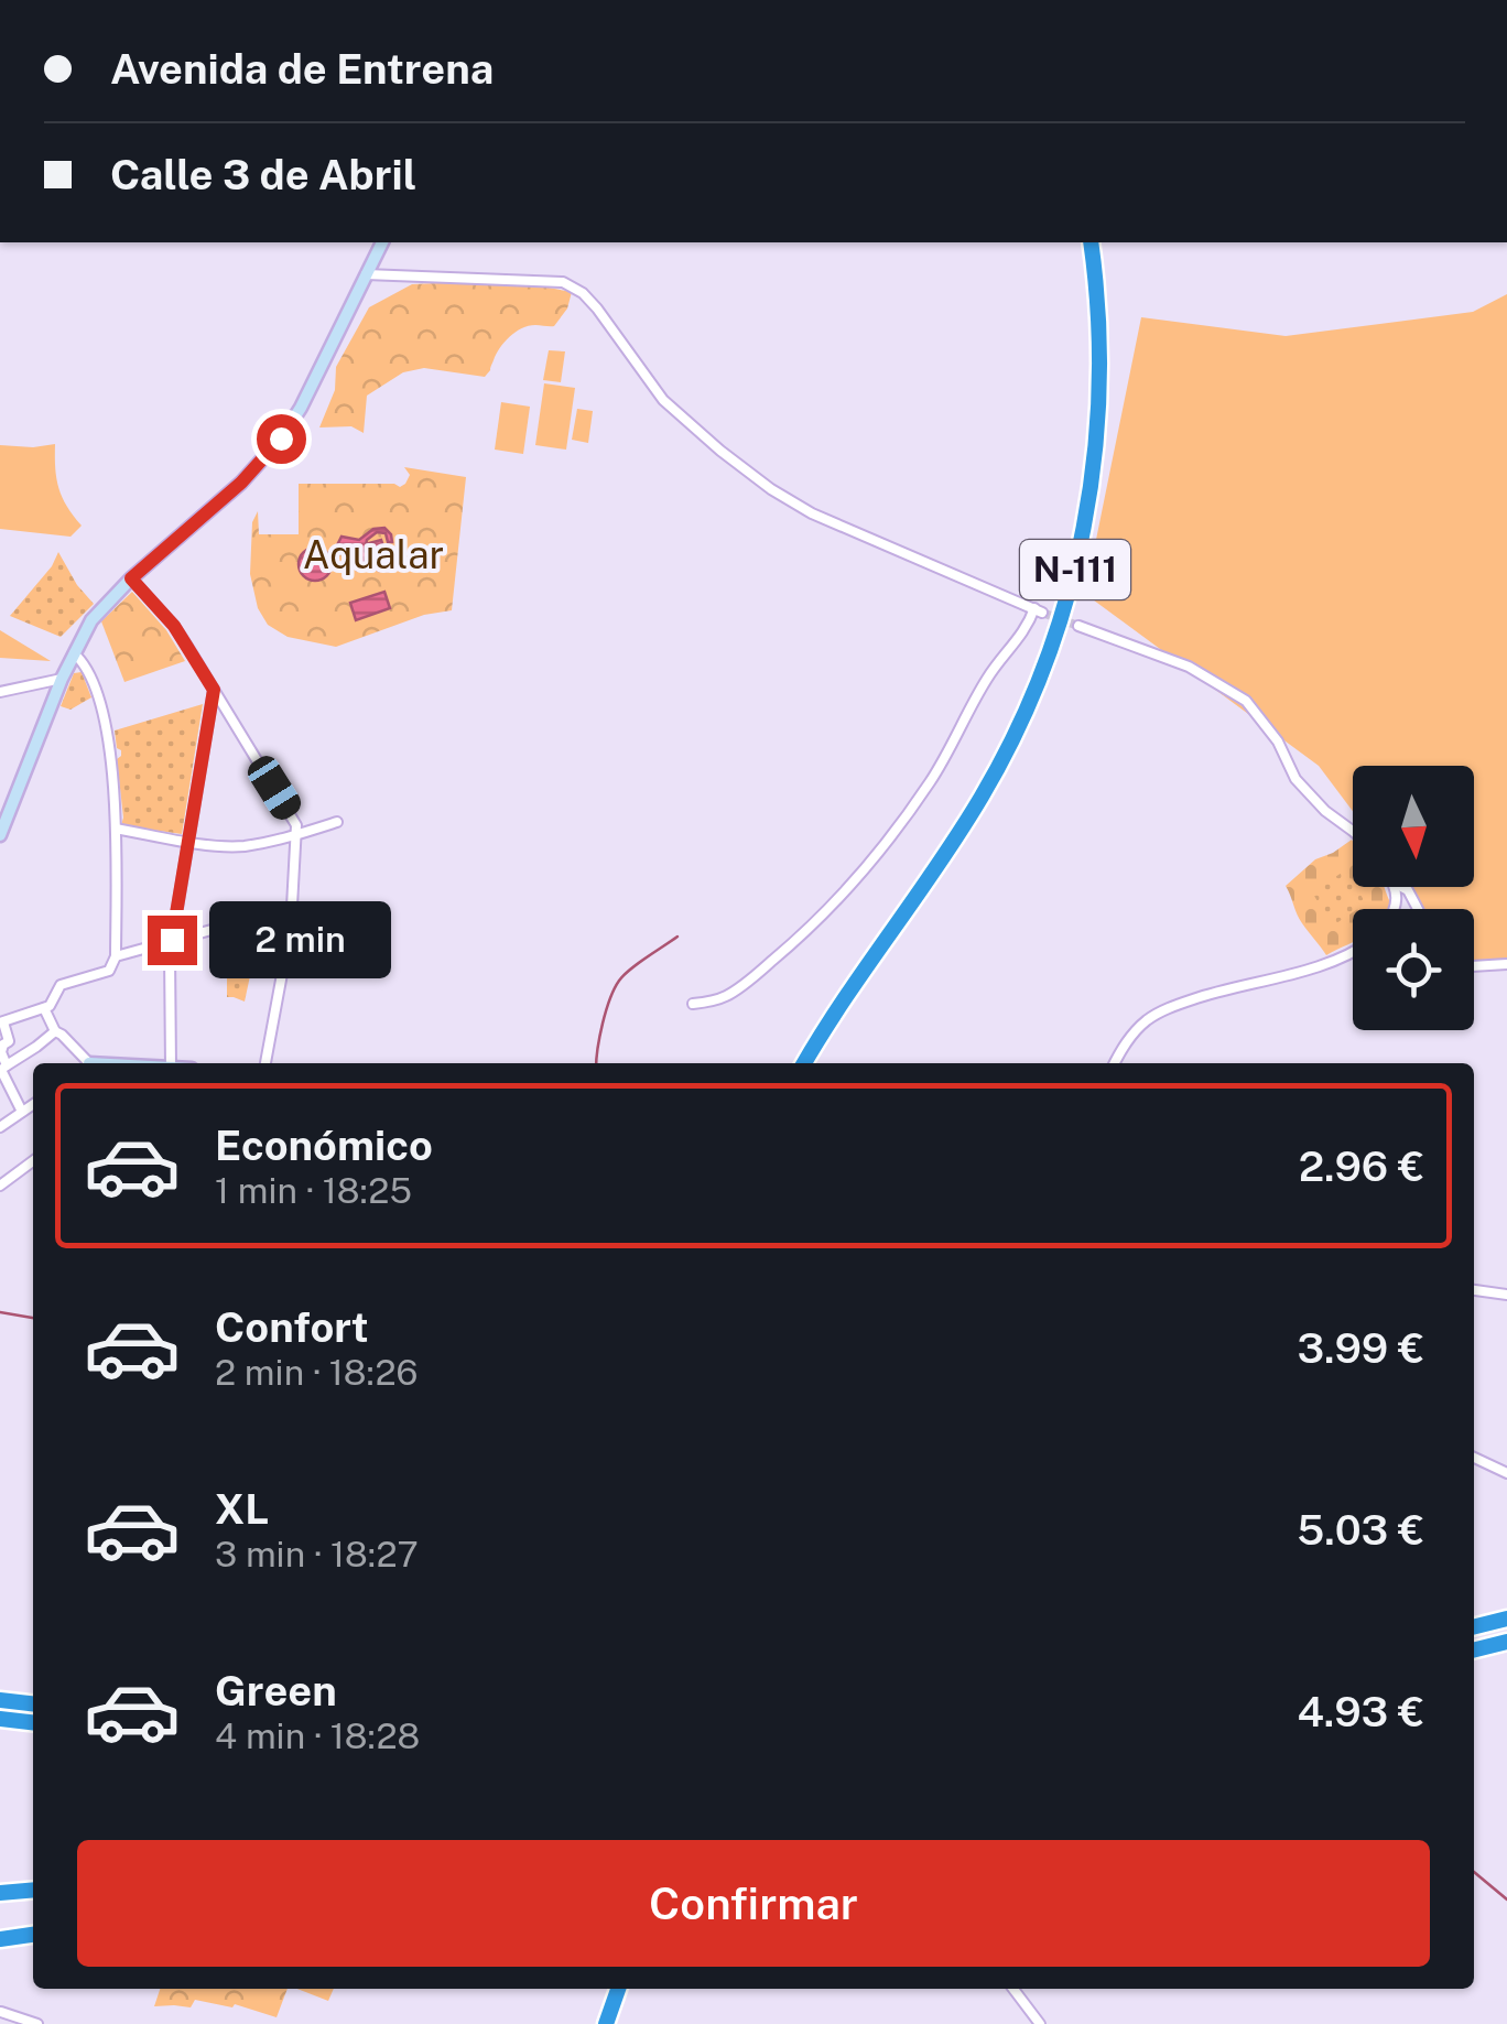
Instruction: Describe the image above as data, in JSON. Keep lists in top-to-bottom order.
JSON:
{
  "streets": {
    "highway": ["N-111"]
  },
  "parks": ["Aqualar"],
  "north": "bottom",
  "page": {
    "banner": ["Avenida de Entrena", "Calle 3 de Abril"],
    "bubble": "2 min",
    "list": [
      {
        "name": "Económico",
        "note": "1 min · 18:25",
        "value": "2.96 €"
      },
      {
        "name": "Confort",
        "note": "2 min · 18:26",
        "value": "3.99 €"
      },
      {
        "name": "XL",
        "note": "3 min · 18:27",
        "value": "5.03 €"
      },
      {
        "name": "Green",
        "note": "4 min · 18:28",
        "value": "4.93 €"
      }
    ],
    "buttons": "Confirmar"
  }
}
